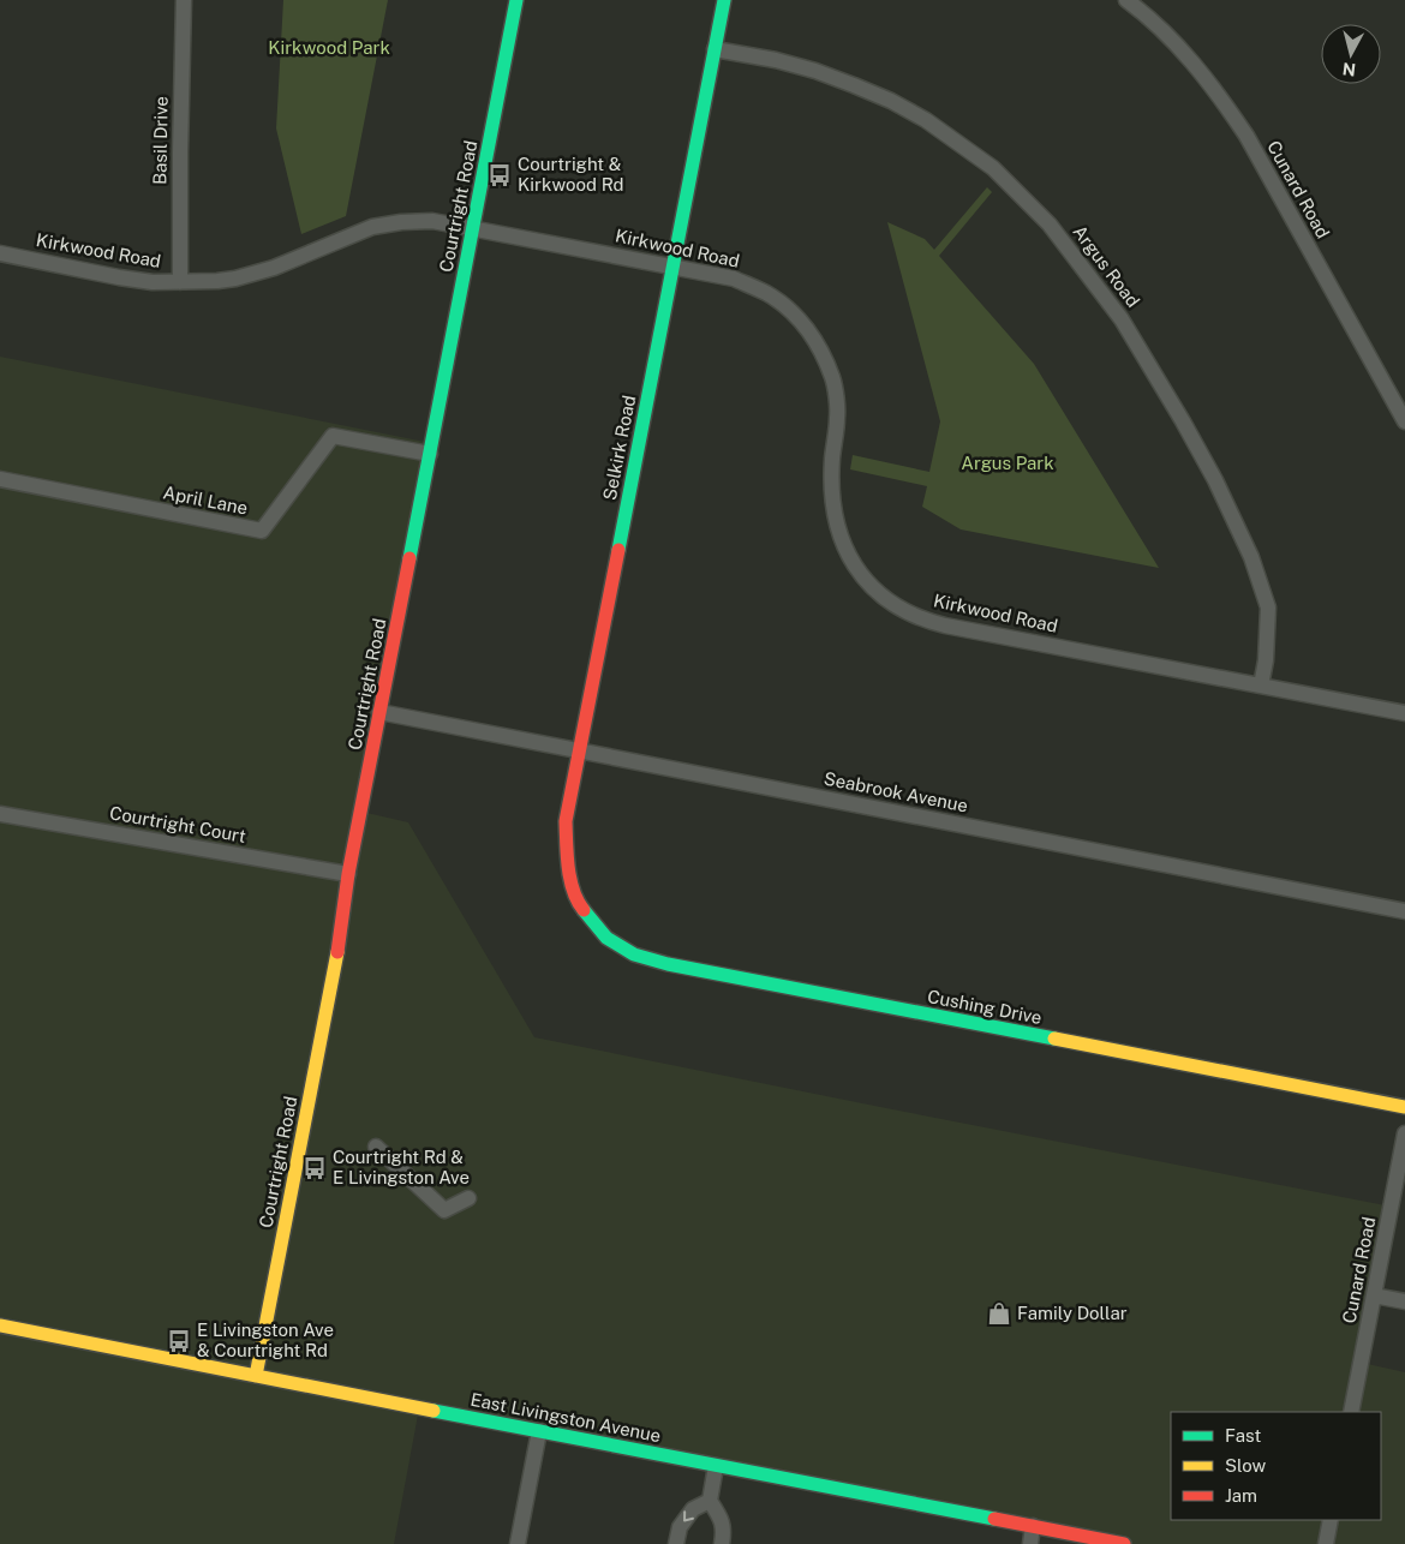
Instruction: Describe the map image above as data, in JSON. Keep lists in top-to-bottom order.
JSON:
{
  "streets": {
    "street": [
      "Basil Drive",
      "Cunard Road",
      "Courtright Road",
      "Kirkwood Road",
      "Argus Road",
      "Selkirk Road",
      "April Lane",
      "Seabrook Avenue",
      "Courtright Court",
      "Cushing Drive",
      "East Livingston Avenue"
    ]
  },
  "crossings": [
    ["Basil Drive", "Kirkwood Road"],
    ["Courtright Road", "Kirkwood Road"],
    ["Courtright Road", "April Lane"],
    ["Courtright Road", "Seabrook Avenue"],
    ["Courtright Road", "Courtright Court"],
    ["Courtright Road", "East Livingston Avenue"],
    ["Kirkwood Road", "Argus Road"],
    ["Kirkwood Road", "Selkirk Road"],
    ["Argus Road", "Selkirk Road"],
    ["Selkirk Road", "Seabrook Avenue"],
    ["Selkirk Road", "Cushing Drive"]
  ],
  "parks": ["Kirkwood Park", "Argus Park"],
  "places": {
    "bus stop": ["Courtright & Kirkwood Rd", "Courtright Rd & E Livingston Ave", "E Livingston Ave & Courtright Rd"],
    "shop": ["Family Dollar"]
  },
  "legend": ["Fast", "Slow", "Jam"],
  "north": "bottom"
}
